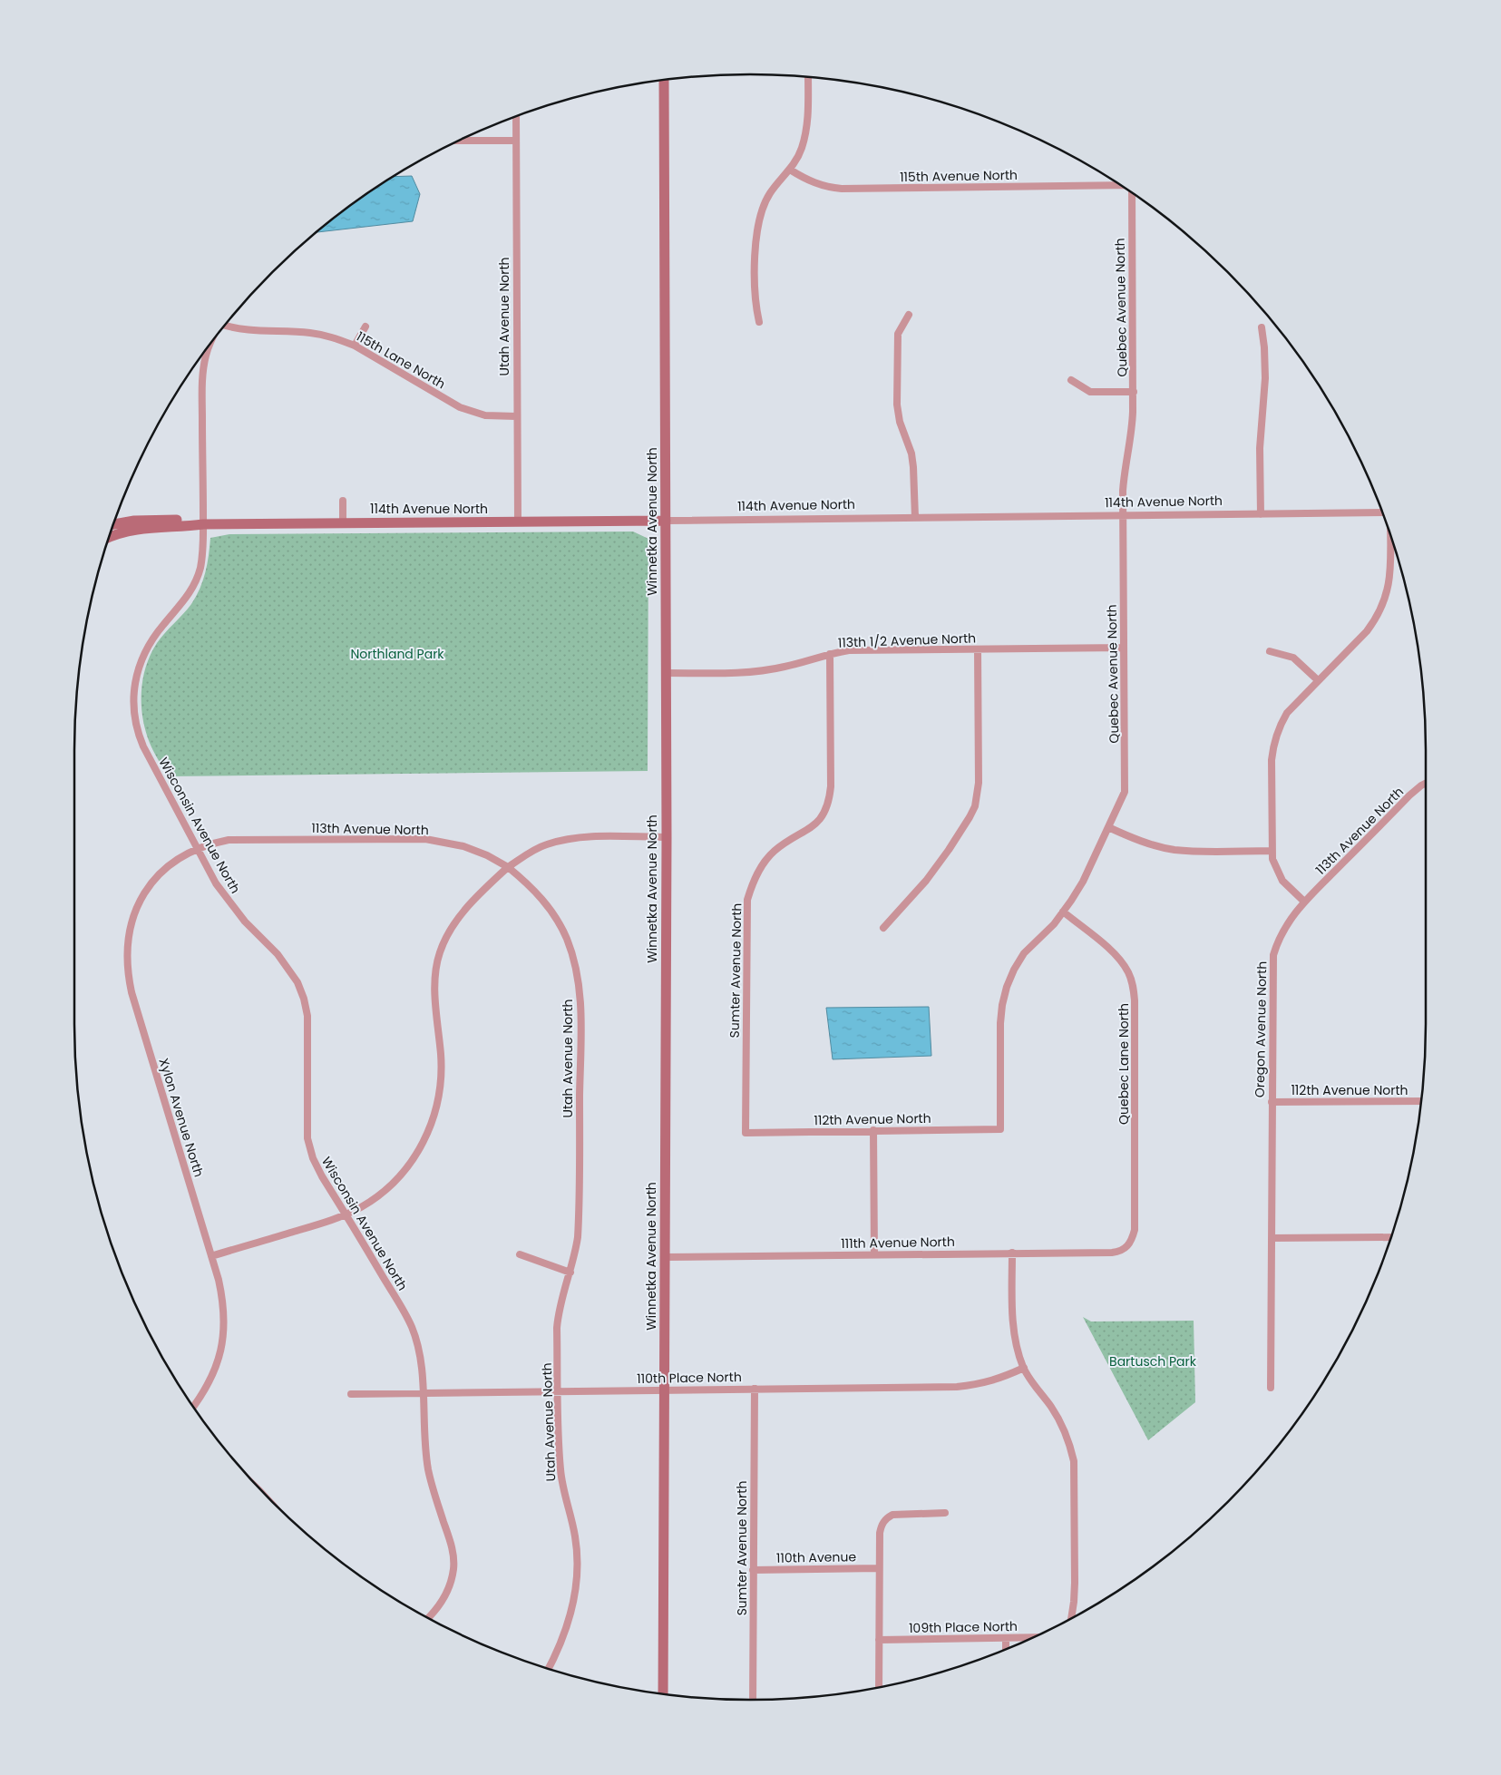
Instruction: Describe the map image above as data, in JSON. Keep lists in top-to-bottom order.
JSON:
{
  "streets": {
    "street": [
      "115th Avenue North",
      "Quebec Avenue North",
      "Utah Avenue North",
      "115th Lane North",
      "114th Avenue North",
      "Winnetka Avenue North",
      "113th 1/2 Avenue North",
      "Wisconsin Avenue North",
      "113th Avenue North",
      "Sumter Avenue North",
      "Oregon Avenue North",
      "Quebec Lane North",
      "112th Avenue North",
      "Xylon Avenue North",
      "111th Avenue North",
      "110th Place North",
      "110th Avenue",
      "109th Place North"
    ]
  },
  "crossings": [
    ["Quebec Avenue North", "114th Avenue North"],
    ["Quebec Avenue North", "113th 1/2 Avenue North"],
    ["Quebec Avenue North", "Quebec Lane North"],
    ["Quebec Avenue North", "112th Avenue North"],
    ["Utah Avenue North", "115th Lane North"],
    ["Utah Avenue North", "114th Avenue North"],
    ["Utah Avenue North", "113th Avenue North"],
    ["Utah Avenue North", "110th Place North"],
    ["114th Avenue North", "Winnetka Avenue North"],
    ["114th Avenue North", "Wisconsin Avenue North"],
    ["Winnetka Avenue North", "113th 1/2 Avenue North"],
    ["Winnetka Avenue North", "111th Avenue North"],
    ["Winnetka Avenue North", "110th Place North"],
    ["113th 1/2 Avenue North", "Sumter Avenue North"],
    ["Wisconsin Avenue North", "113th Avenue North"],
    ["Wisconsin Avenue North", "Xylon Avenue North"],
    ["Wisconsin Avenue North", "110th Place North"],
    ["113th Avenue North", "Oregon Avenue North"],
    ["113th Avenue North", "Xylon Avenue North"],
    ["Sumter Avenue North", "112th Avenue North"],
    ["Sumter Avenue North", "110th Place North"],
    ["Sumter Avenue North", "110th Avenue"],
    ["Oregon Avenue North", "112th Avenue North"],
    ["Quebec Lane North", "111th Avenue North"]
  ],
  "parks": ["Northland Park", "Bartusch Park"]
}
